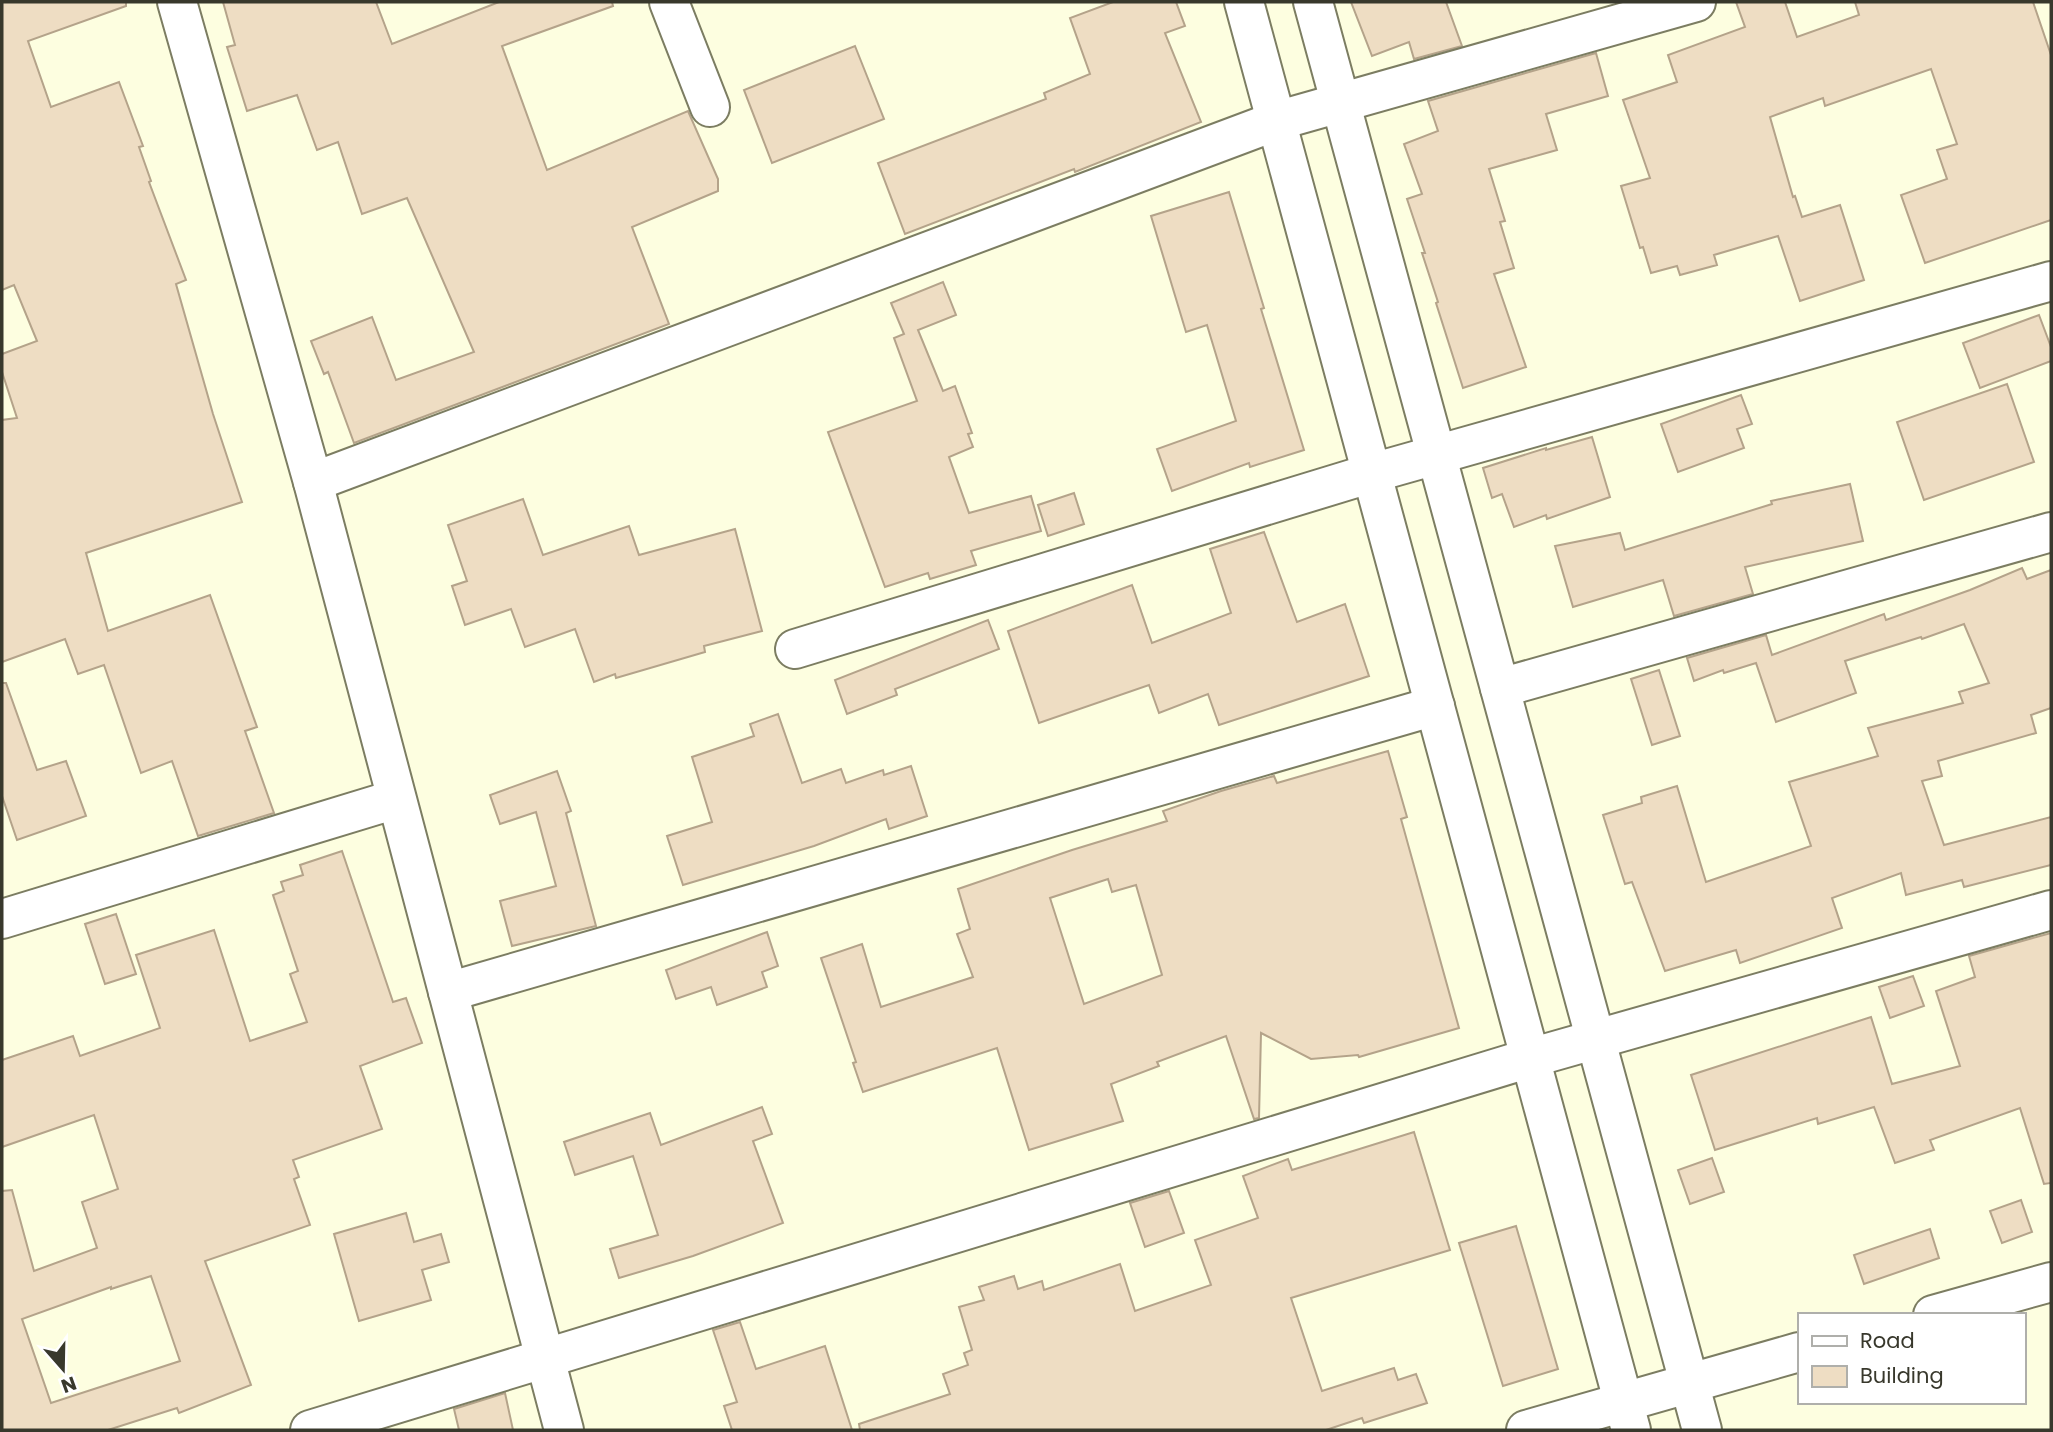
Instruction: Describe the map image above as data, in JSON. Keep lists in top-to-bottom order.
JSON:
{
  "legend": ["Road", "Building"],
  "north": "bottom"
}
